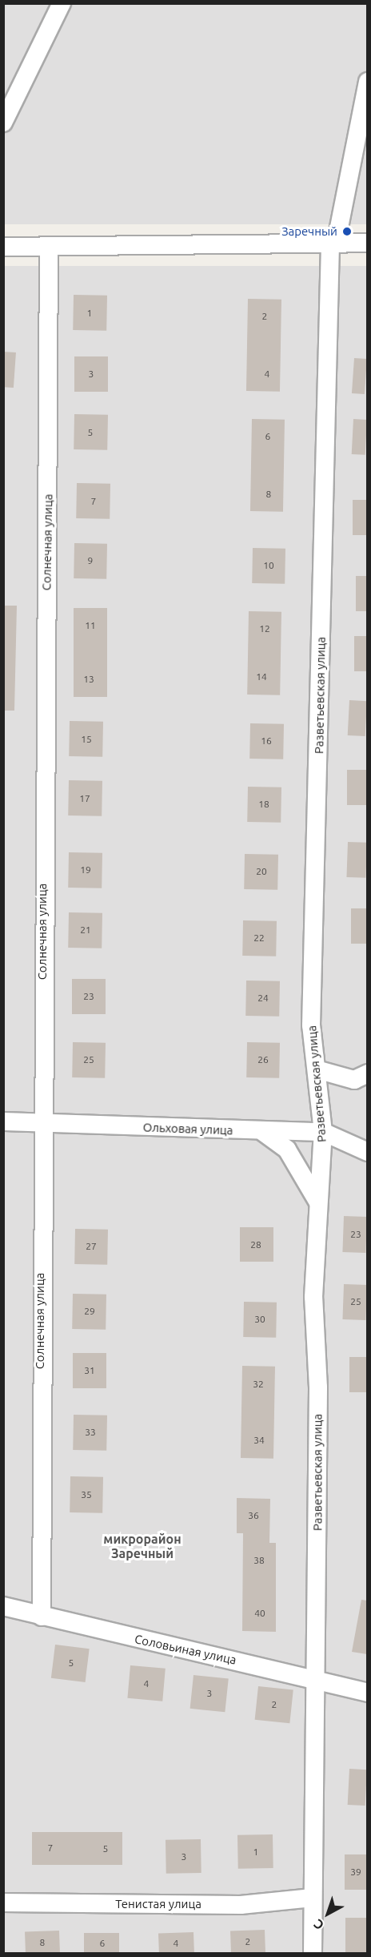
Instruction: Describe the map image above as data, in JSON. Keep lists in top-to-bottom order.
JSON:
{
  "streets": {
    "street": [
      "Солнечная улица",
      "Разветьевская улица",
      "Ольховая улица",
      "Соловьиная улица",
      "Тенистая улица"
    ]
  },
  "crossings": [
    ["Солнечная улица", "Ольховая улица"],
    ["Солнечная улица", "Соловьиная улица"],
    ["Разветьевская улица", "Ольховая улица"],
    ["Разветьевская улица", "Соловьиная улица"],
    ["Разветьевская улица", "Тенистая улица"]
  ],
  "districts": ["микрорайон Заречный"],
  "places": ["Заречный"],
  "house_numbers": [
    "1",
    "2",
    "3",
    "4",
    "5",
    "6",
    "8",
    "7",
    "9",
    "10",
    "11",
    "12",
    "14",
    "13",
    "15",
    "16",
    "17",
    "18",
    "19",
    "20",
    "21",
    "22",
    "23",
    "24",
    "25",
    "26",
    "23",
    "28",
    "27",
    "25",
    "29",
    "30",
    "31",
    "32",
    "33",
    "34",
    "35",
    "36",
    "38",
    "40",
    "5",
    "4",
    "3",
    "2",
    "7",
    "5",
    "1",
    "3",
    "39",
    "2",
    "8",
    "6",
    "4"
  ],
  "north": "bottom left"
}
